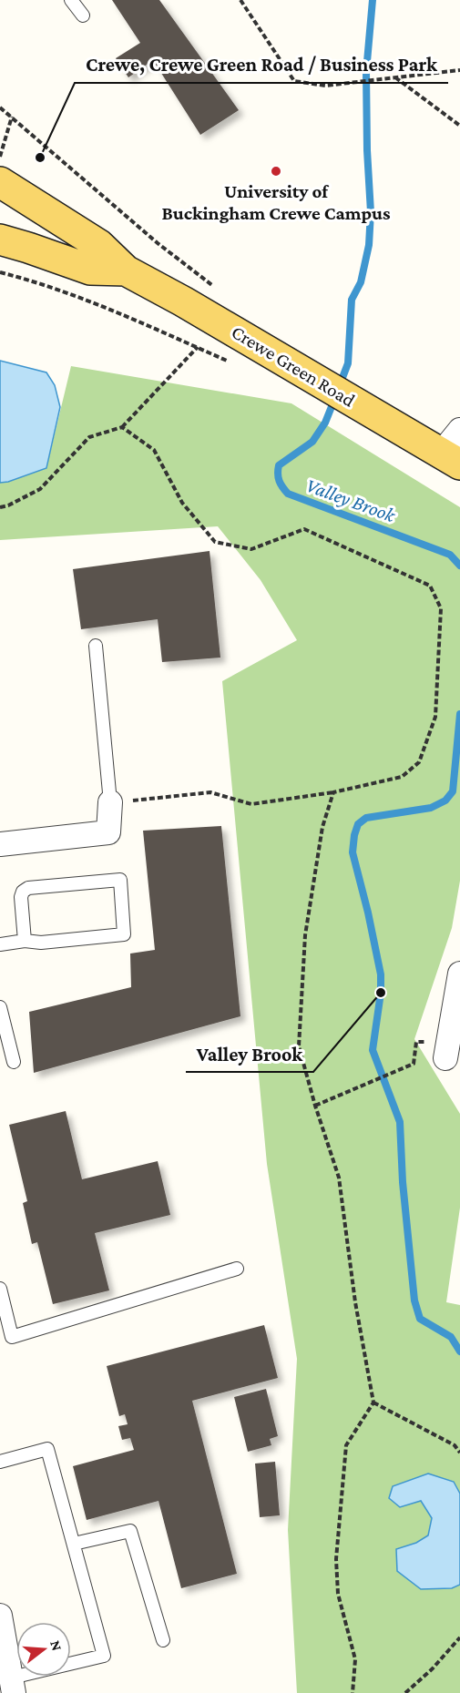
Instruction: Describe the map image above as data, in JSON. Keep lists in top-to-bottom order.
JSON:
{
  "streets": {
    "main road": ["Crewe Green Road"]
  },
  "water": ["Valley Brook"],
  "places": ["Crewe, Crewe Green Road / Business Park", "University of Buckingham Crewe Campus", "Valley Brook"],
  "north": "right"
}
